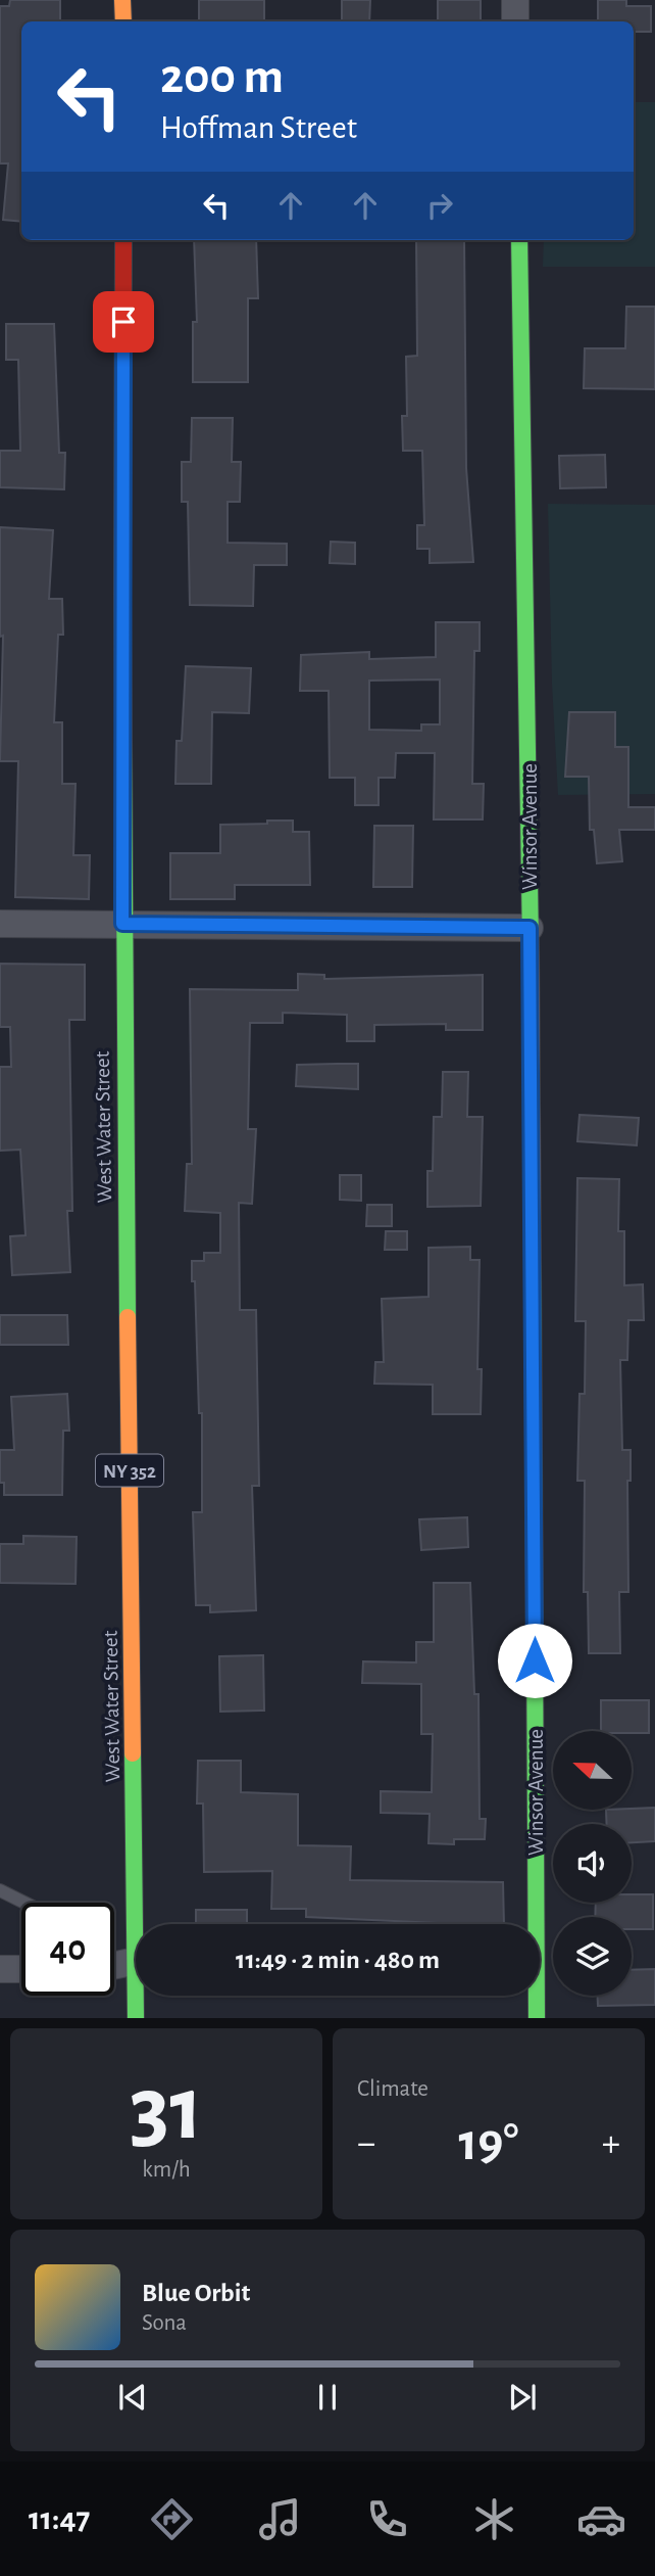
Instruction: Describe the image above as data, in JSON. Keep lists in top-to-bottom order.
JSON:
{
  "streets": {
    "main road": ["Winsor Avenue", "West Water Street", "NY 352"]
  },
  "north": "left",
  "page": {
    "turn": ["200 m", "Hoffman Street"],
    "limit": "40",
    "trip": "11:49 · 2 min · 480 m",
    "tile": [
      ["31", "km/h"],
      "Climate"
    ],
    "heat": ["−", "19°", "+"],
    "song": ["Blue Orbit", "Sona"],
    "tabs": "11:47"
  }
}
